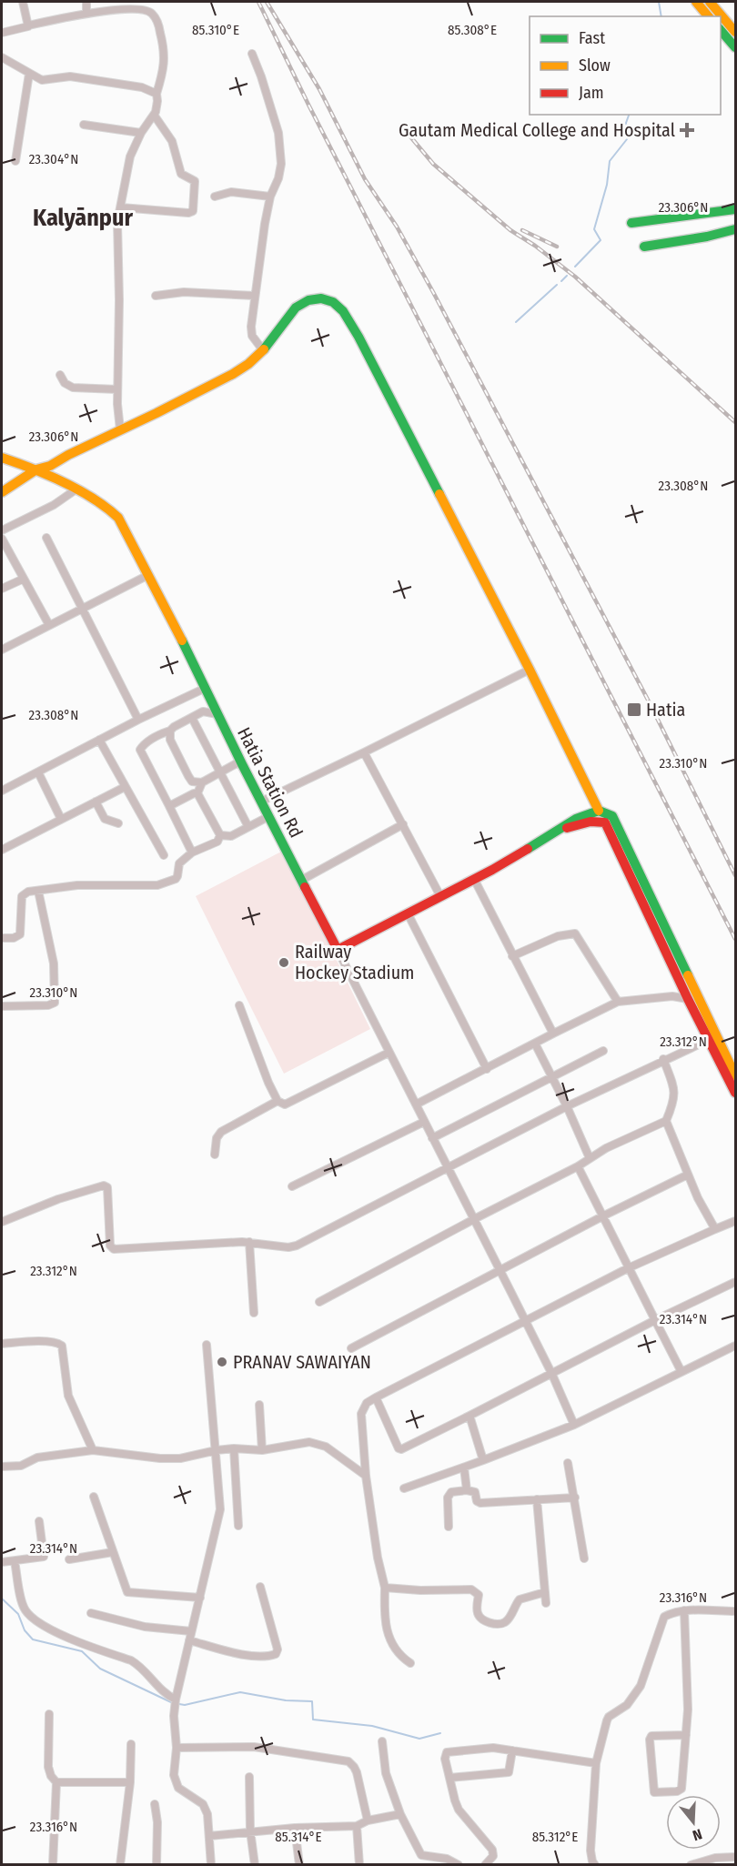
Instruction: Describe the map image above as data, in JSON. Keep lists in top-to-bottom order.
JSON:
{
  "streets": {
    "street": ["Hatia Station Rd"]
  },
  "districts": ["Kalyānpur"],
  "places": {
    "health": ["Gautam Medical College and Hospital"],
    "transit": ["Hatia"],
    "other": ["Railway Hockey Stadium", "PRANAV SAWAIYAN"]
  },
  "legend": ["Fast", "Slow", "Jam"],
  "north": "bottom",
  "coordinates": [
    "85.310°E",
    "85.308°E",
    "23.304°N",
    "23.306°N",
    "23.308°N",
    "23.310°N",
    "23.312°N",
    "23.314°N",
    "23.316°N",
    "85.314°E",
    "85.312°E"
  ]
}
